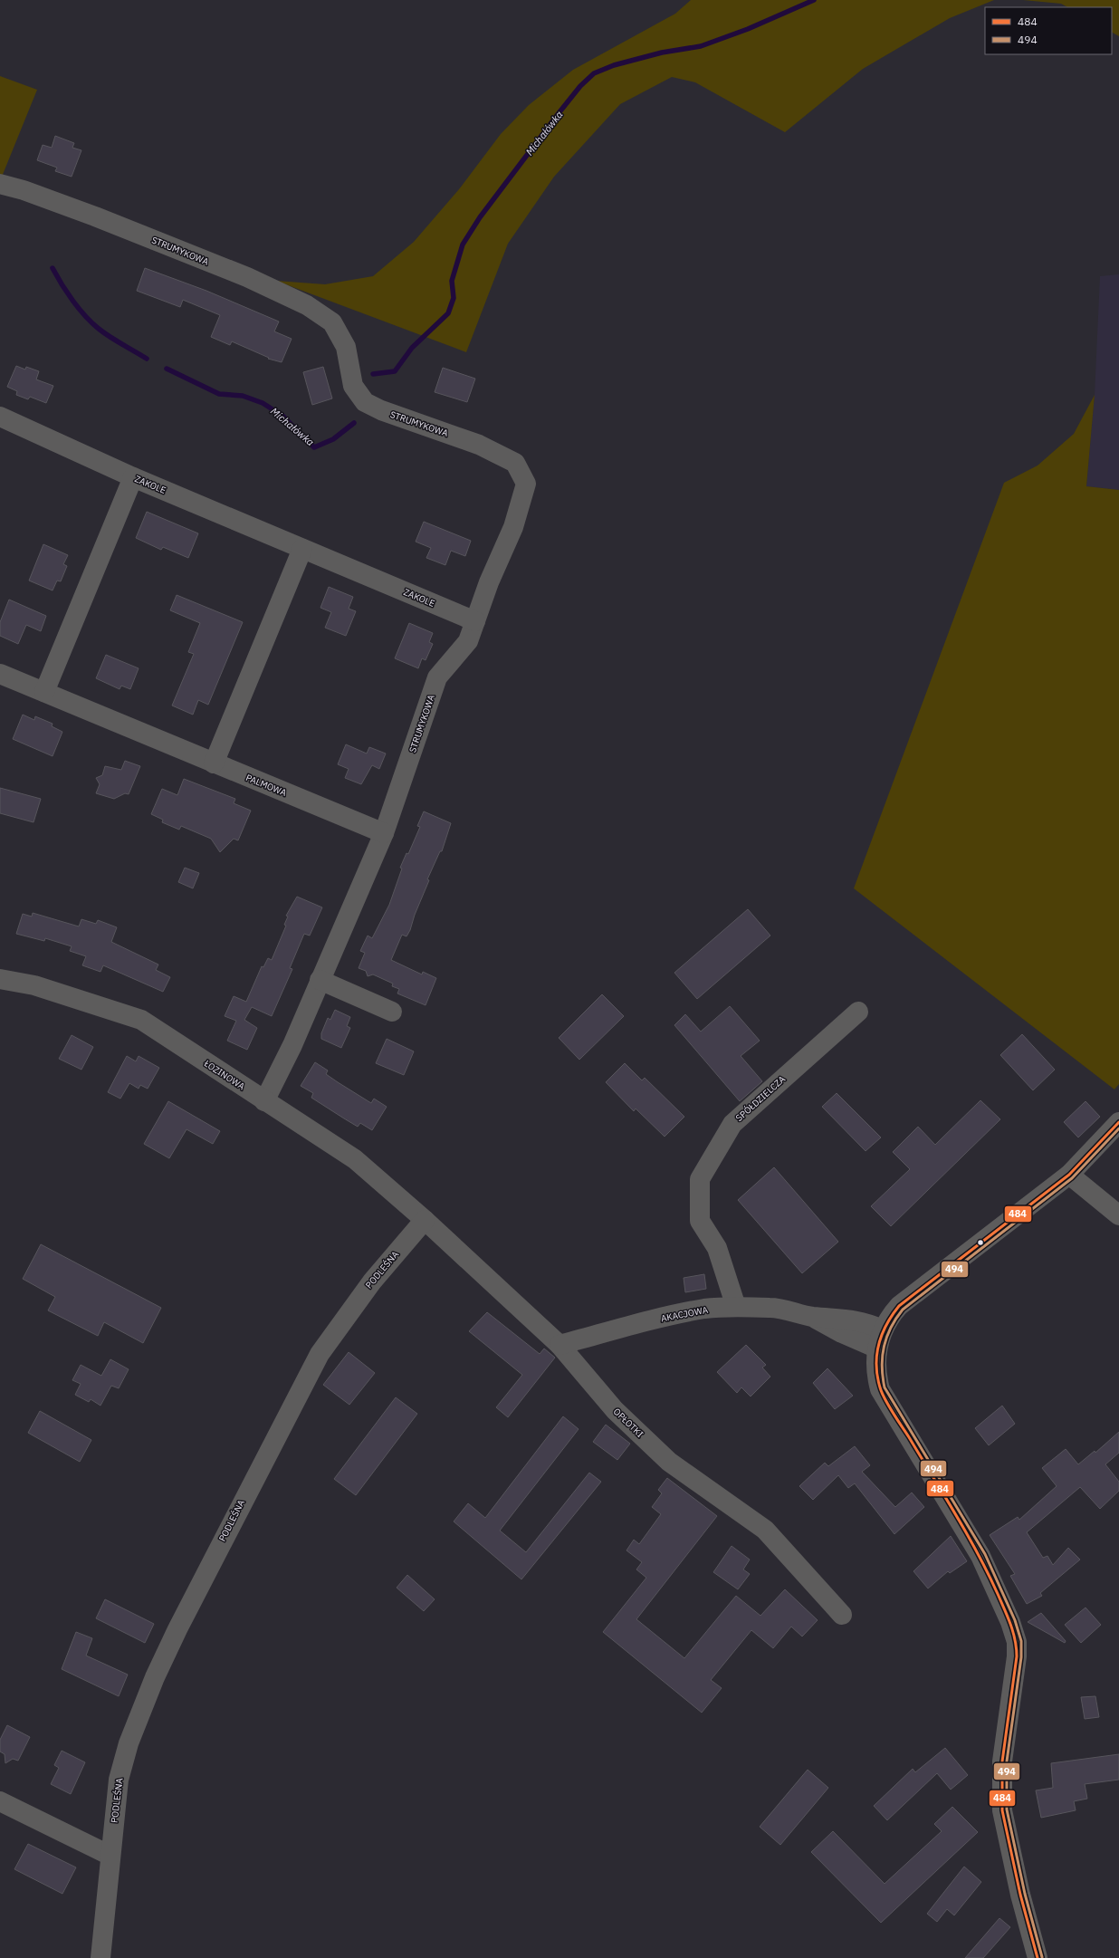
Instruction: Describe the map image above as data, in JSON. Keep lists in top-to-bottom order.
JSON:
{
  "streets": {
    "street": [
      "STRUMYKOWA",
      "ZAKOLE",
      "PALMOWA",
      "ŁOZINOWA",
      "SPÓŁDZIELCZA",
      "PODLEŚNA",
      "AKACJOWA",
      "OPŁOTKI"
    ]
  },
  "crossings": [
    ["STRUMYKOWA", "ZAKOLE"],
    ["STRUMYKOWA", "PALMOWA"],
    ["ŁOZINOWA", "PODLEŚNA"],
    ["ŁOZINOWA", "OPŁOTKI"],
    ["SPÓŁDZIELCZA", "AKACJOWA"],
    ["PODLEŚNA", "OPŁOTKI"],
    ["AKACJOWA", "OPŁOTKI"]
  ],
  "water": ["Michałówka"],
  "lines": ["transit line 484", "transit line 494"],
  "legend": ["484", "494"]
}
